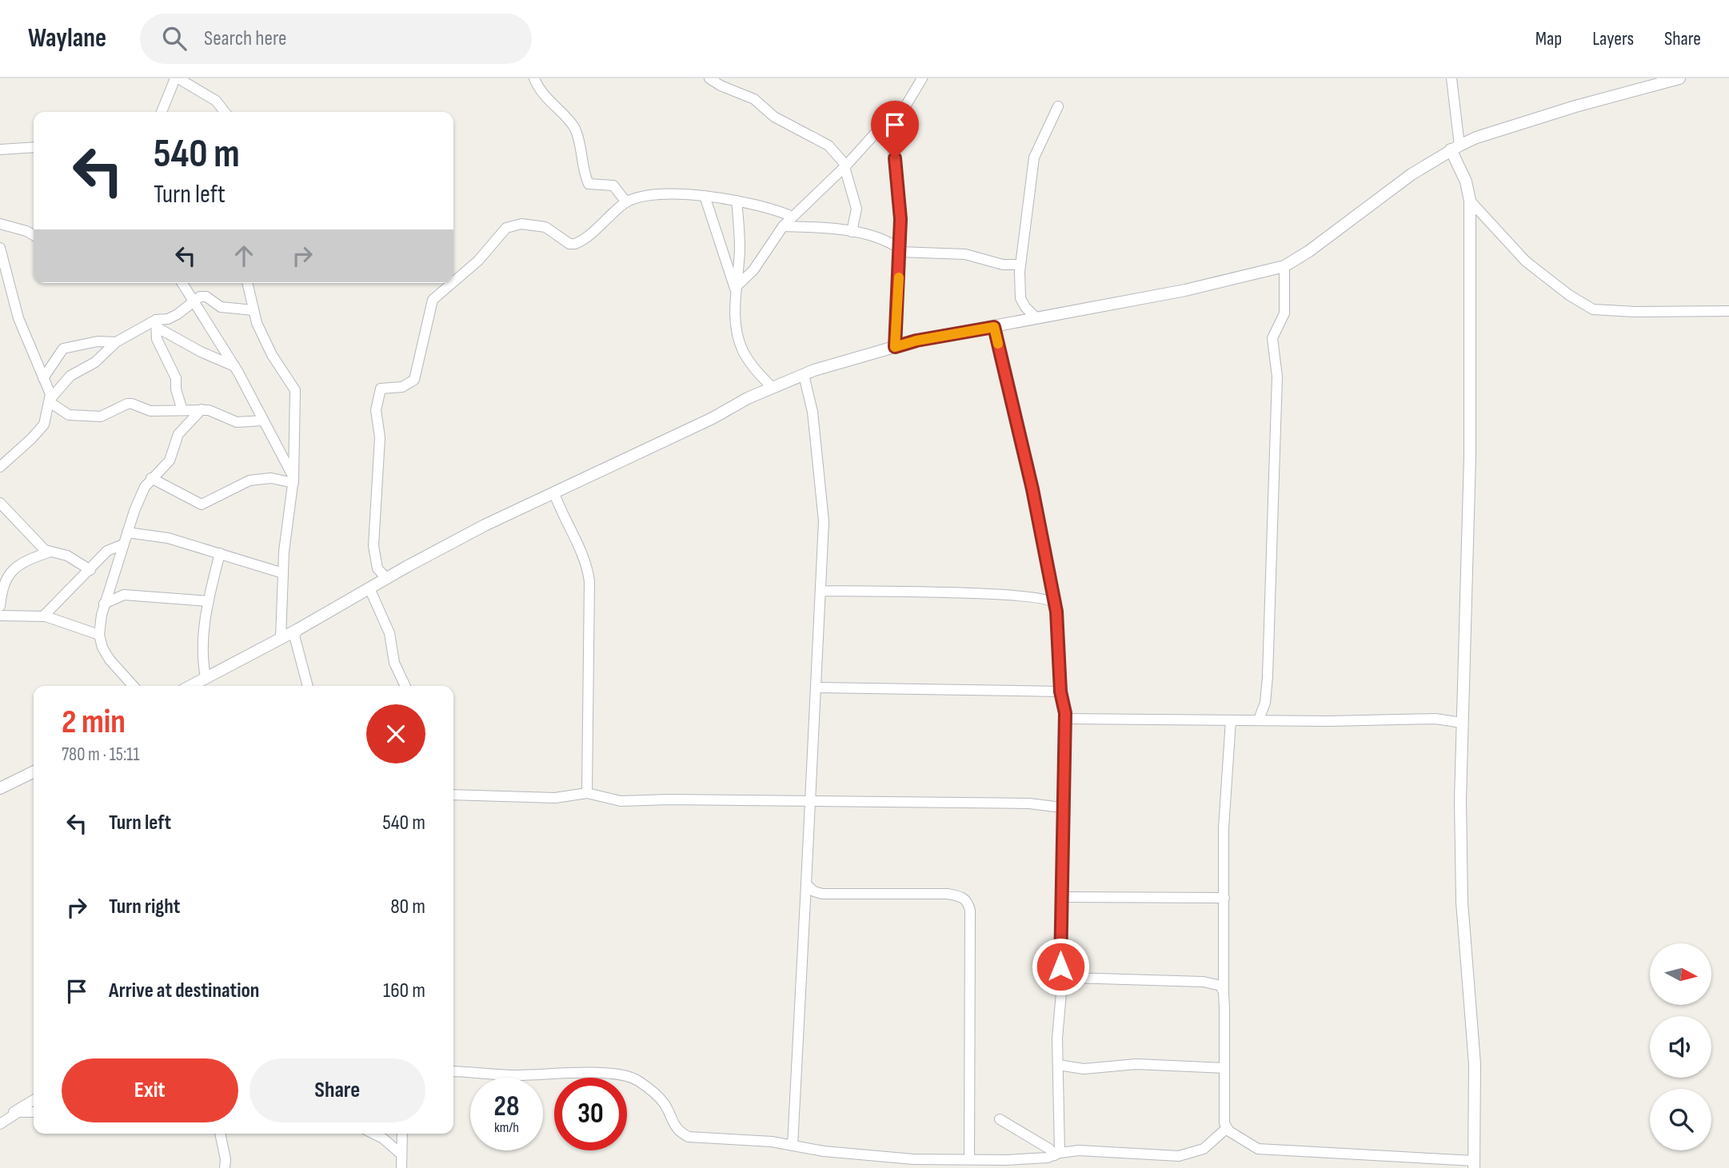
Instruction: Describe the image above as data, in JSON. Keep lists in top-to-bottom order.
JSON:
{
  "north": "right",
  "page": {
    "header": "Waylane",
    "search": "Search here",
    "nav": ["Map", "Layers", "Share"],
    "turn": ["540 m", "Turn left"],
    "heading": ["2 min", "780 m · 15:11"],
    "list": [
      {
        "name": "Turn left",
        "value": "540 m"
      },
      {
        "name": "Turn right",
        "value": "80 m"
      },
      {
        "name": "Arrive at destination",
        "value": "160 m"
      }
    ],
    "buttons": ["Exit", "Share"],
    "speed": "28 km/h",
    "limit": "30"
  }
}
